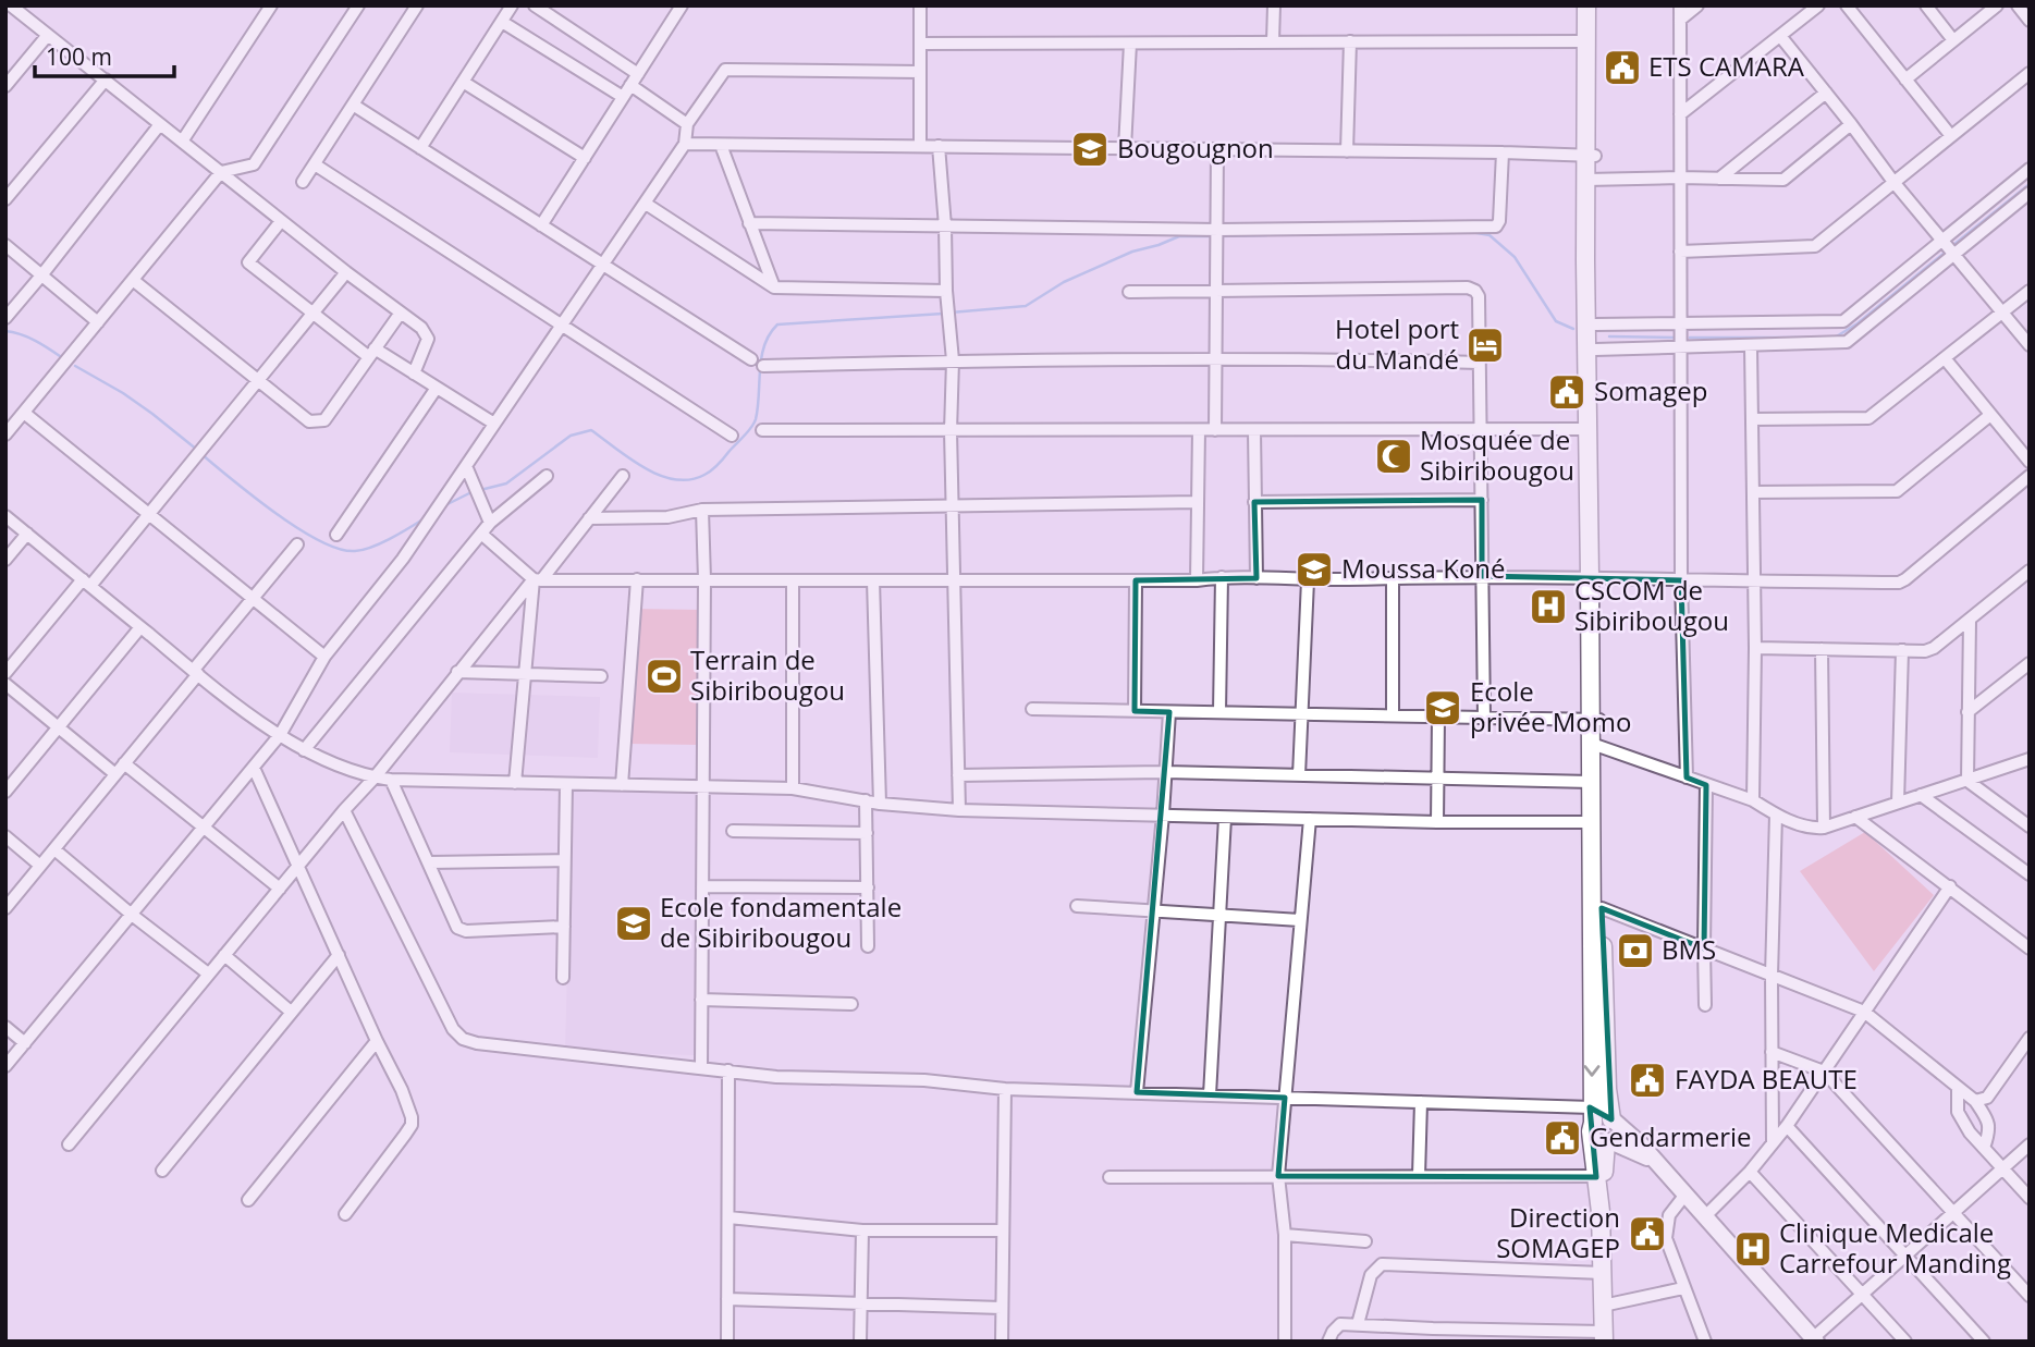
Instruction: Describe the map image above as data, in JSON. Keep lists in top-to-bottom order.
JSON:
{
  "places": {
    "public building": [
      "ETS CAMARA",
      "Somagep",
      "FAYDA BEAUTE",
      "Gendarmerie",
      "Direction SOMAGEP"
    ],
    "school or university": [
      "Bougougnon",
      "Moussa Koné",
      "Ecole privée Momo",
      "Ecole fondamentale de Sibiribougou"
    ],
    "hotel": ["Hotel port du Mandé"],
    "mosque": ["Mosquée de Sibiribougou"],
    "hospital": ["CSCOM de Sibiribougou", "Clinique Medicale Carrefour Manding"],
    "sports": ["Terrain de Sibiribougou"],
    "bank": ["BMS"]
  },
  "scale_bar": "100 m"
}
